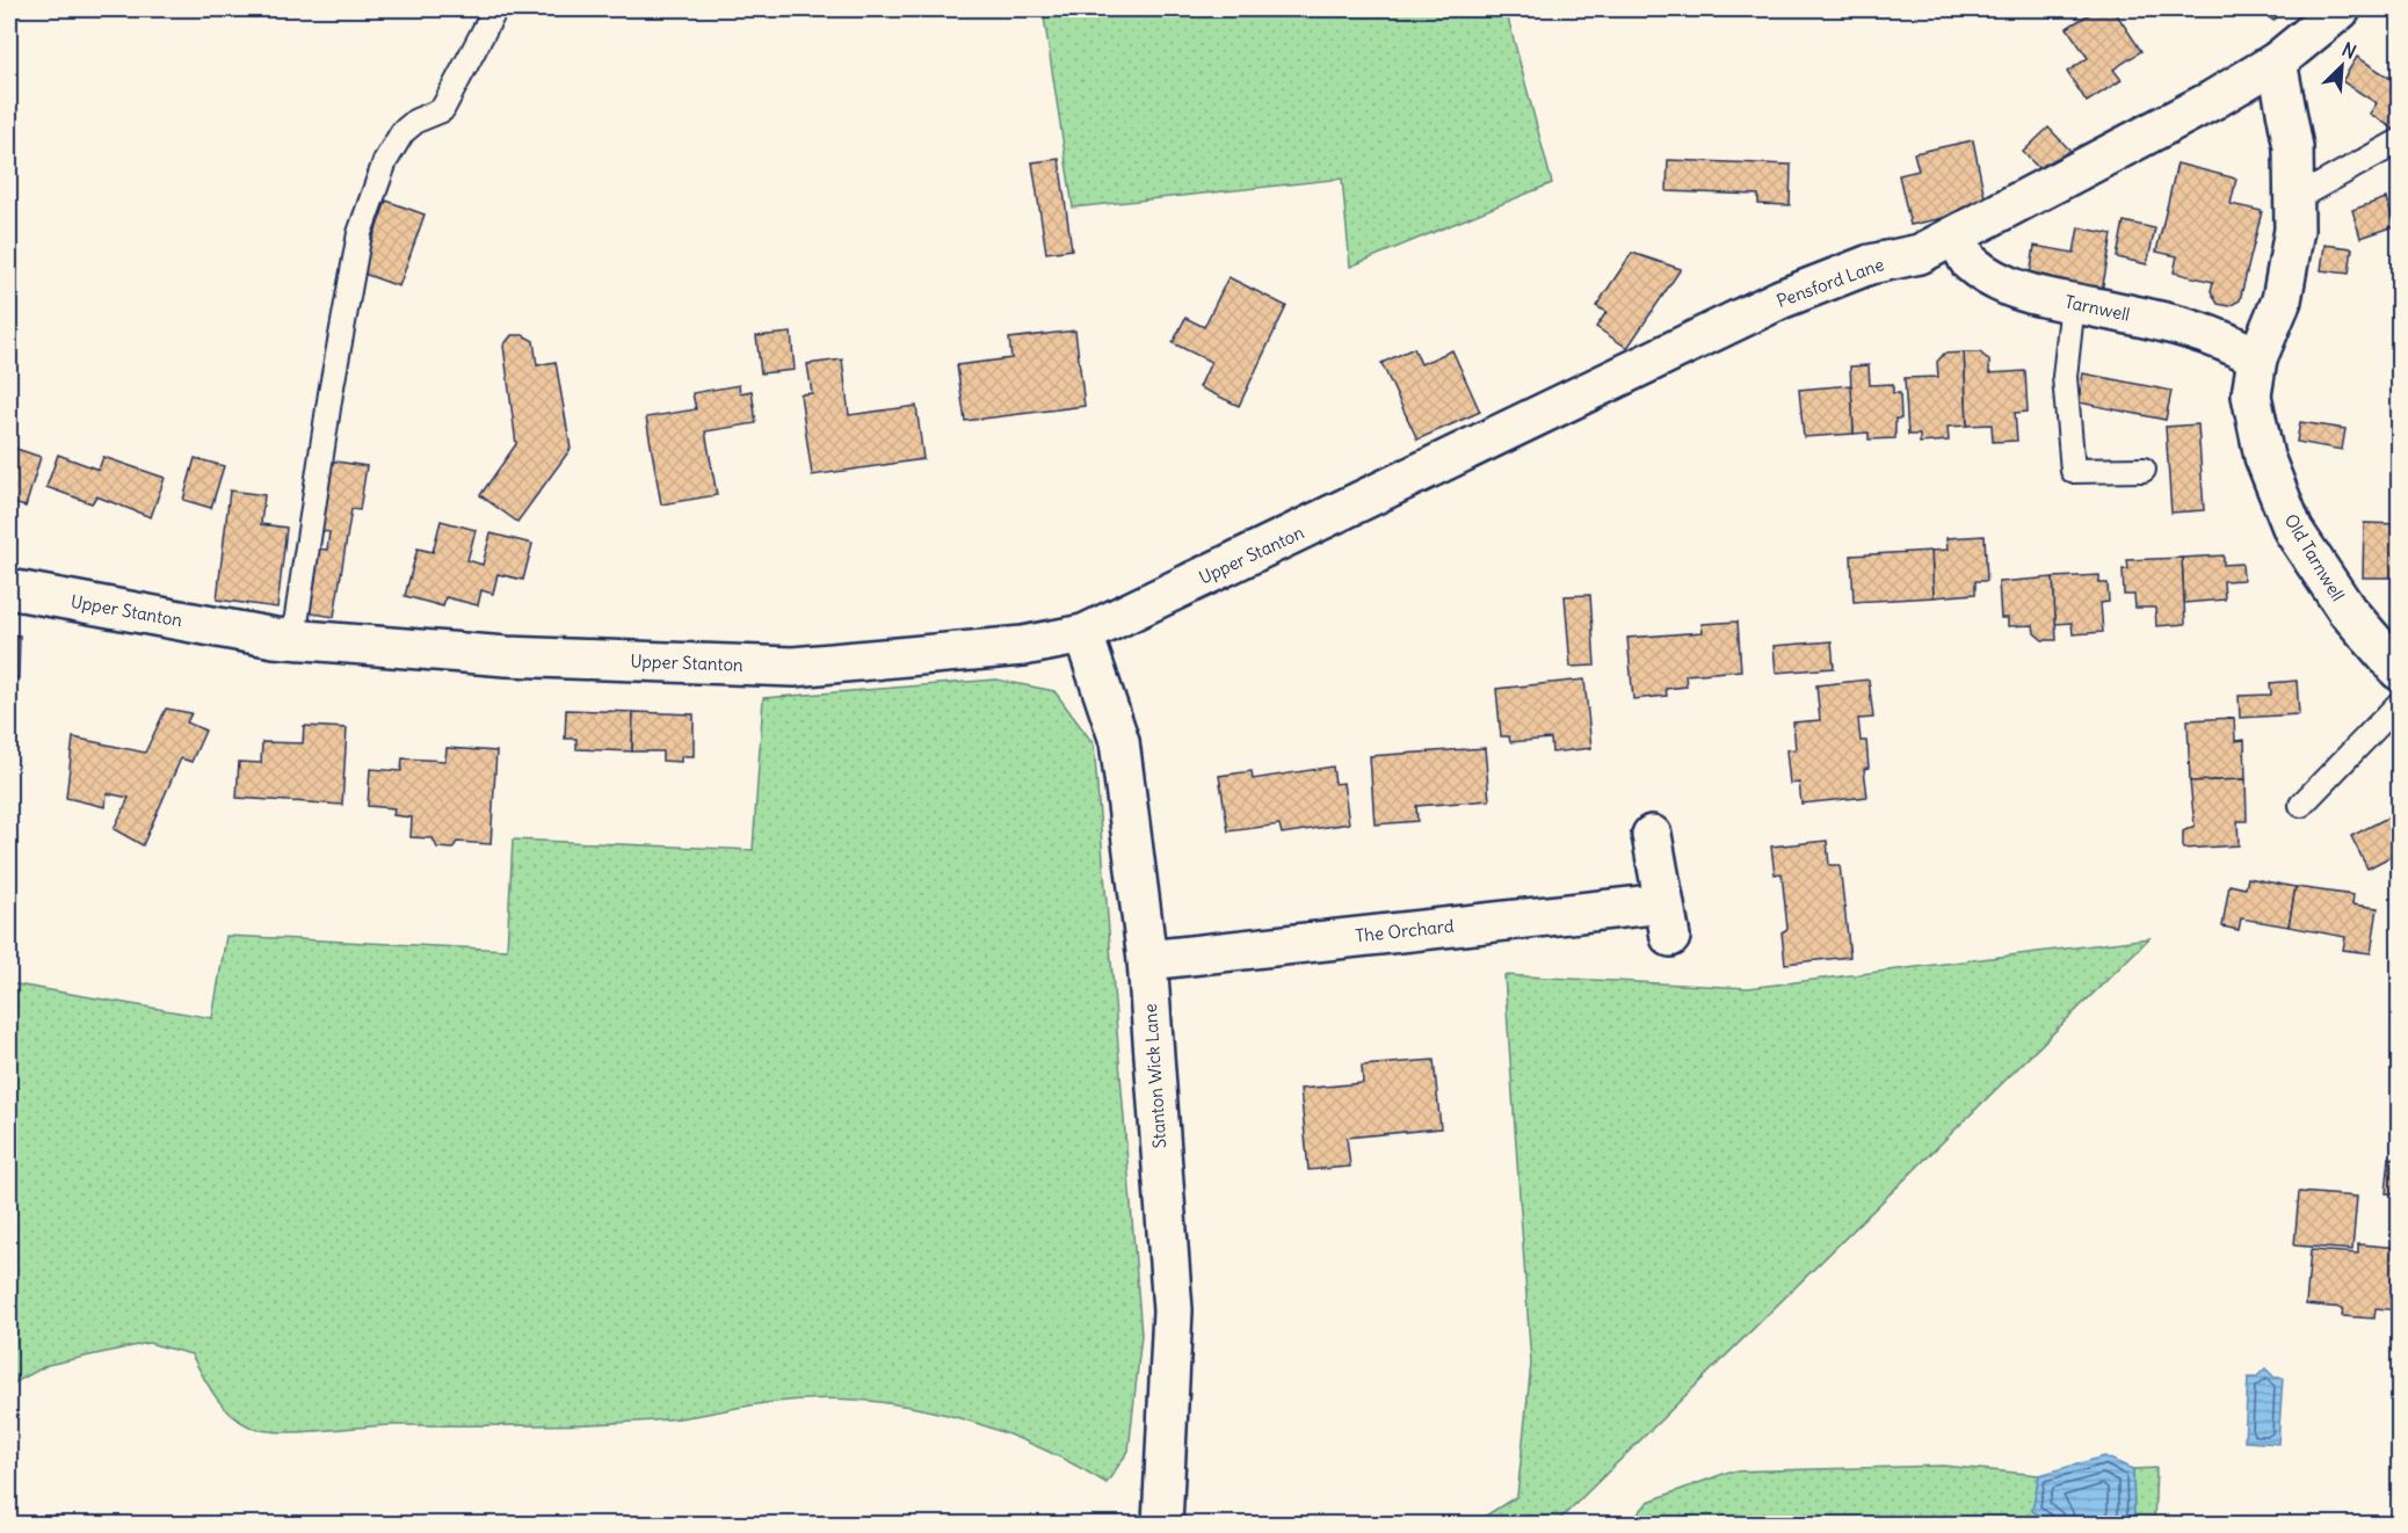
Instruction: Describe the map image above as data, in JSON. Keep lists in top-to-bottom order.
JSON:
{
  "streets": {
    "street": [
      "Pensford Lane",
      "Tarnwell",
      "Upper Stanton",
      "Old Tarnwell",
      "The Orchard",
      "Stanton Wick Lane"
    ]
  },
  "crossings": [
    ["Pensford Lane", "Tarnwell"],
    ["Pensford Lane", "Upper Stanton"],
    ["Pensford Lane", "Old Tarnwell"],
    ["Tarnwell", "Old Tarnwell"],
    ["Upper Stanton", "Stanton Wick Lane"],
    ["The Orchard", "Stanton Wick Lane"]
  ],
  "north": "top right"
}
